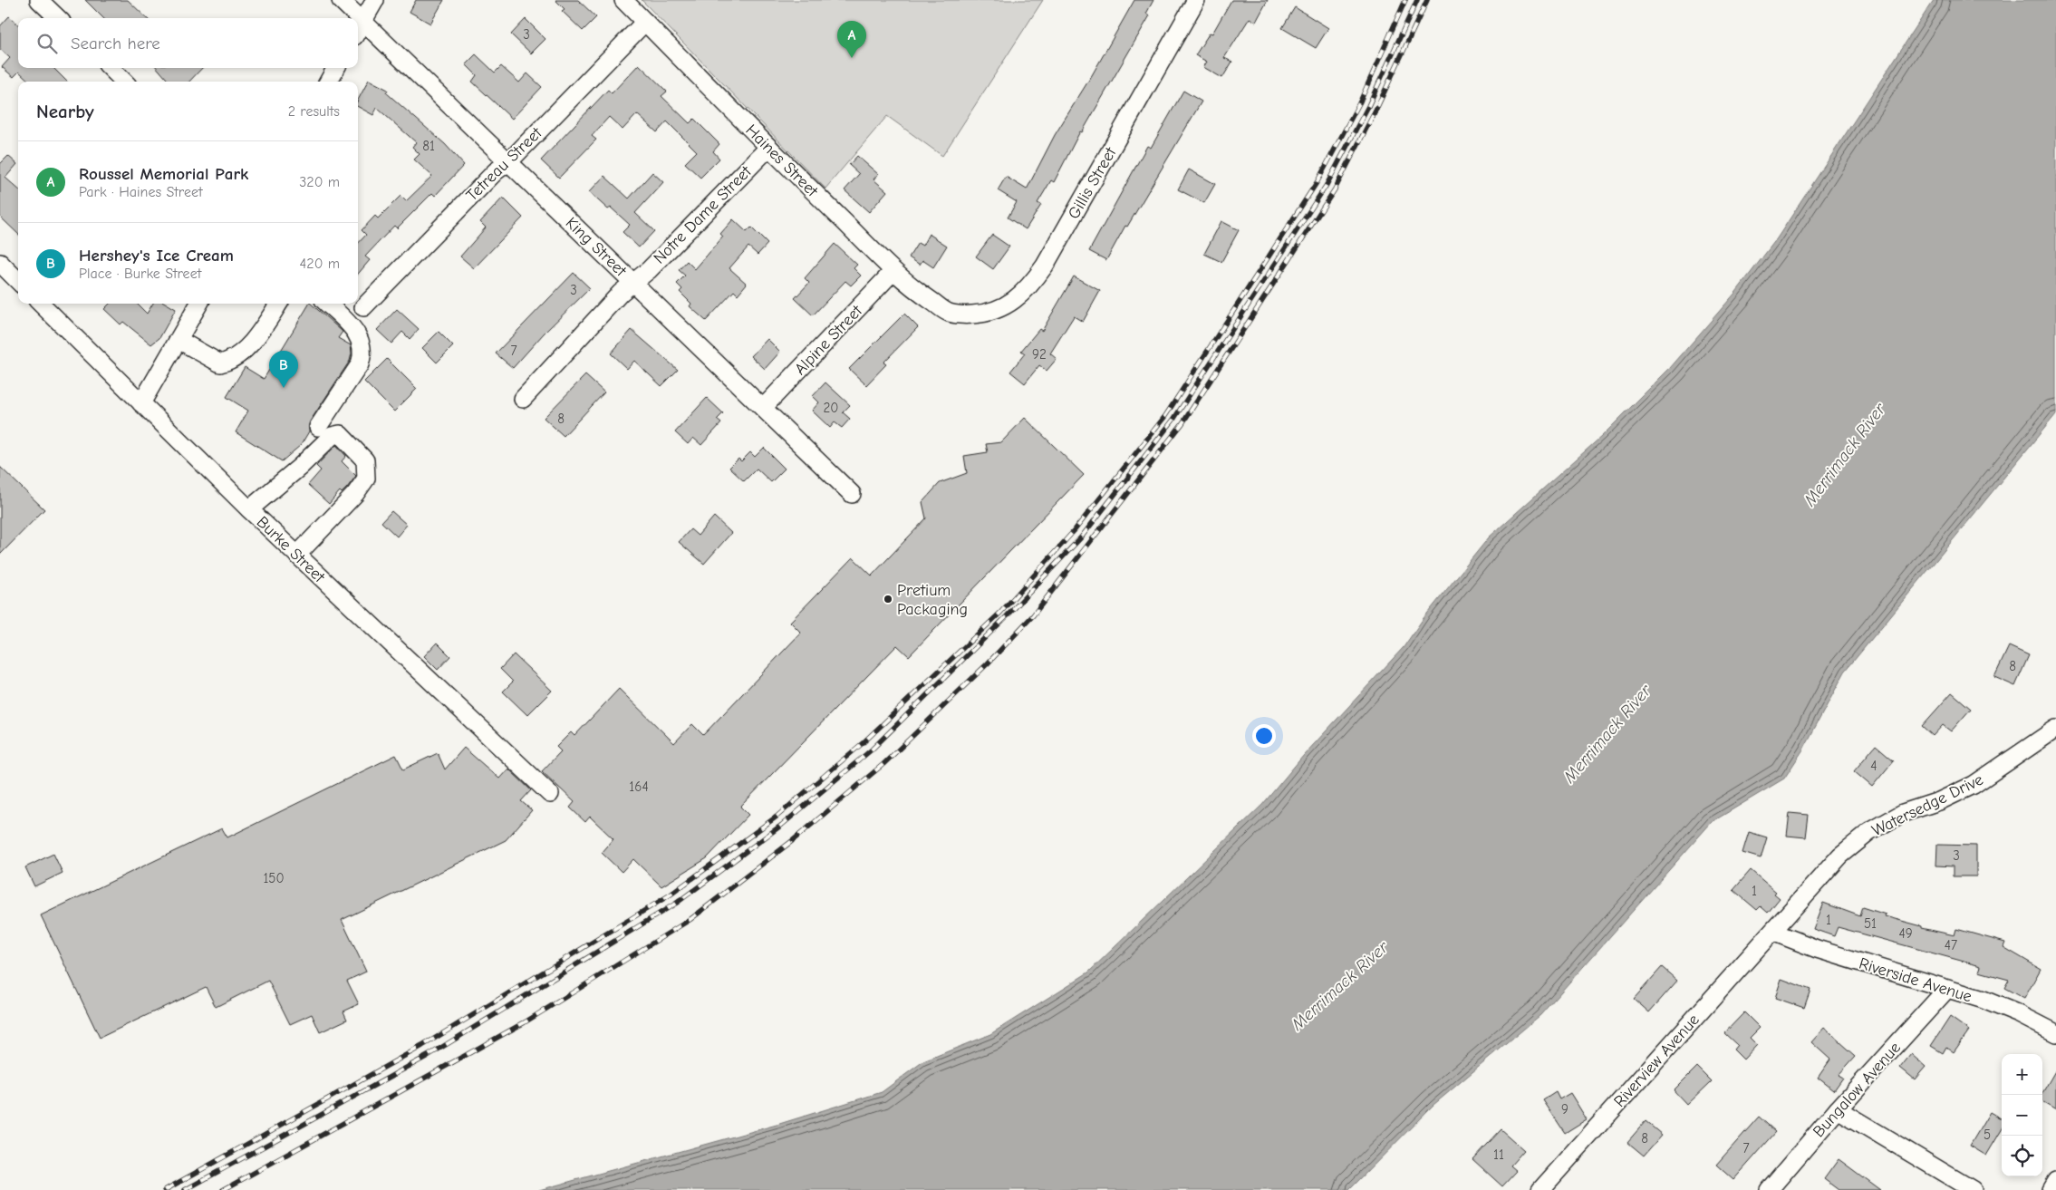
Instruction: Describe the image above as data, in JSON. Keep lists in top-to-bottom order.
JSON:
{
  "streets": {
    "street": [
      "Haines Street",
      "Tetreau Street",
      "Gillis Street",
      "Notre Dame Street",
      "King Street",
      "Alpine Street",
      "Burke Street",
      "Watersedge Drive",
      "Riverside Avenue",
      "Riverview Avenue",
      "Bungalow Avenue"
    ]
  },
  "crossings": [
    ["Haines Street", "Tetreau Street"],
    ["Haines Street", "Gillis Street"],
    ["Haines Street", "Notre Dame Street"],
    ["Haines Street", "Alpine Street"],
    ["Tetreau Street", "King Street"],
    ["Notre Dame Street", "King Street"],
    ["King Street", "Alpine Street"],
    ["Watersedge Drive", "Riverside Avenue"],
    ["Watersedge Drive", "Riverview Avenue"],
    ["Riverside Avenue", "Riverview Avenue"],
    ["Riverside Avenue", "Bungalow Avenue"]
  ],
  "water": ["Merrimack River"],
  "places": ["Pretium Packaging"],
  "house_numbers": [
    "3",
    "81",
    "3",
    "7",
    "92",
    "20",
    "8",
    "8",
    "4",
    "164",
    "3",
    "150",
    "1",
    "1",
    "51",
    "49",
    "47",
    "9",
    "5",
    "8",
    "7",
    "11"
  ],
  "page": {
    "search": "Search here",
    "pins": ["A", "B"],
    "heading": ["Nearby", "2 results"],
    "list": [
      {
        "mark": "A",
        "name": "Roussel Memorial Park",
        "note": "Park · Haines Street",
        "value": "320 m"
      },
      {
        "mark": "B",
        "name": "Hershey's Ice Cream",
        "note": "Place · Burke Street",
        "value": "420 m"
      }
    ],
    "map_buttons": ["+", "−"]
  }
}
